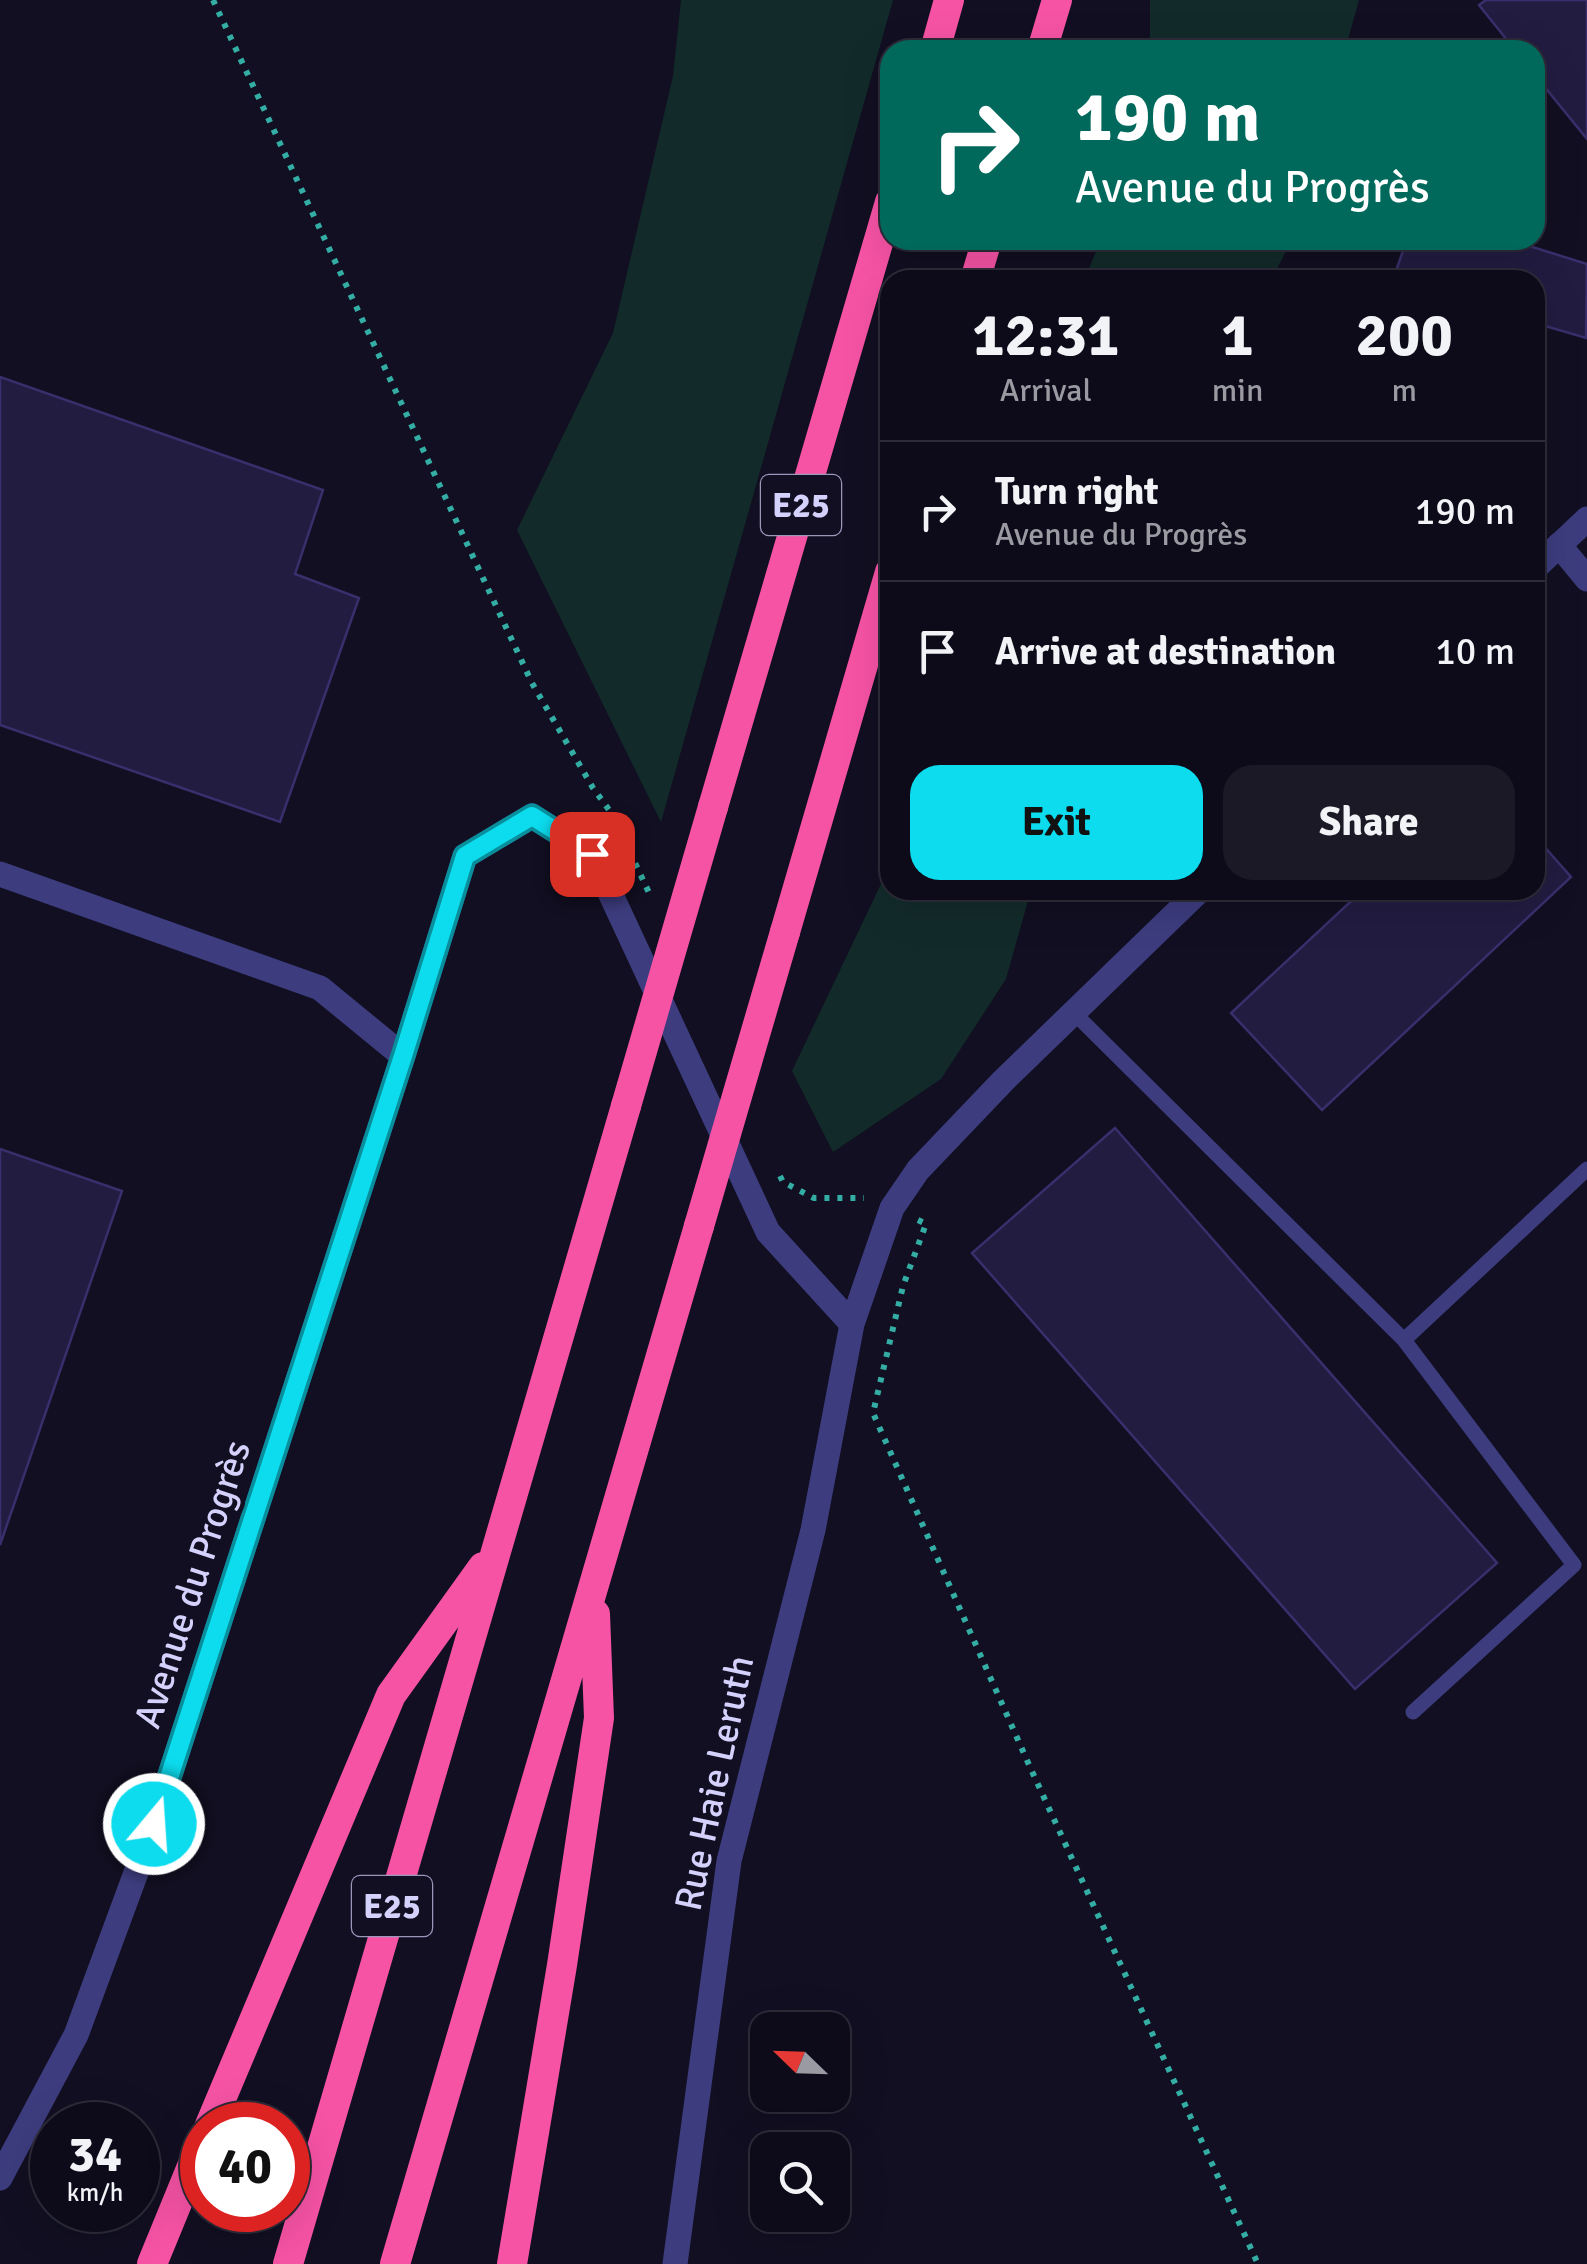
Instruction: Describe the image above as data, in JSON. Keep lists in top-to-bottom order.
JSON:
{
  "streets": {
    "highway": ["E25"],
    "street": ["Avenue du Progrès", "Rue Haie Leruth"]
  },
  "crossings": [
    ["Avenue du Progrès", "Rue Haie Leruth"]
  ],
  "north": "top left",
  "page": {
    "turn": ["190 m", "Avenue du Progrès"],
    "eta": [
      "12:31",
      "Arrival",
      "1",
      "min",
      "200",
      "m"
    ],
    "list": [
      {
        "name": "Turn right",
        "note": "Avenue du Progrès",
        "value": "190 m"
      },
      {
        "name": "Arrive at destination",
        "value": "10 m"
      }
    ],
    "buttons": ["Exit", "Share"],
    "speed": "34 km/h",
    "limit": "40"
  }
}
